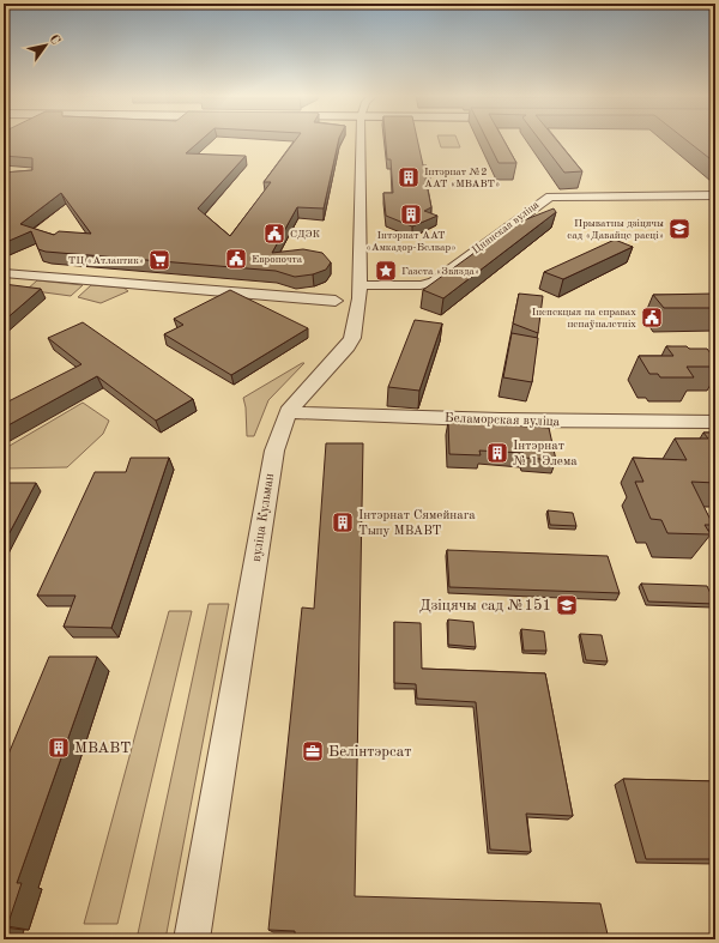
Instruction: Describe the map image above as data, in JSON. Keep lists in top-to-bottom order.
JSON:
{
  "streets": {
    "street": ["Цнянская вуліца", "Беламорская вуліца", "вуліца Кульман"]
  },
  "crossings": [
    ["Цнянская вуліца", "вуліца Кульман"],
    ["Беламорская вуліца", "вуліца Кульман"]
  ],
  "places": {
    "building": [
      "Інтэрнат №2 ААТ «МВАВТ»",
      "Інтэрнат ААТ «Амкадор-Белвар»",
      "Інтэрнат № 1 Элема",
      "Інтэрнат Сямейнага Тыпу МВАВТ",
      "МВАВТ"
    ],
    "school or university": ["Прыватны дзіцячы сад «Давайце расці»", "Дзіцячы сад №151"],
    "public building": ["СДЭК", "Европочта", "Інспекцыя па справах непаўналетніх"],
    "supermarket": ["ТЦ «Атлантик»"],
    "place": ["Газета «Звязда»"],
    "office": ["Белінтэрсат"]
  },
  "north": "top right"
}
